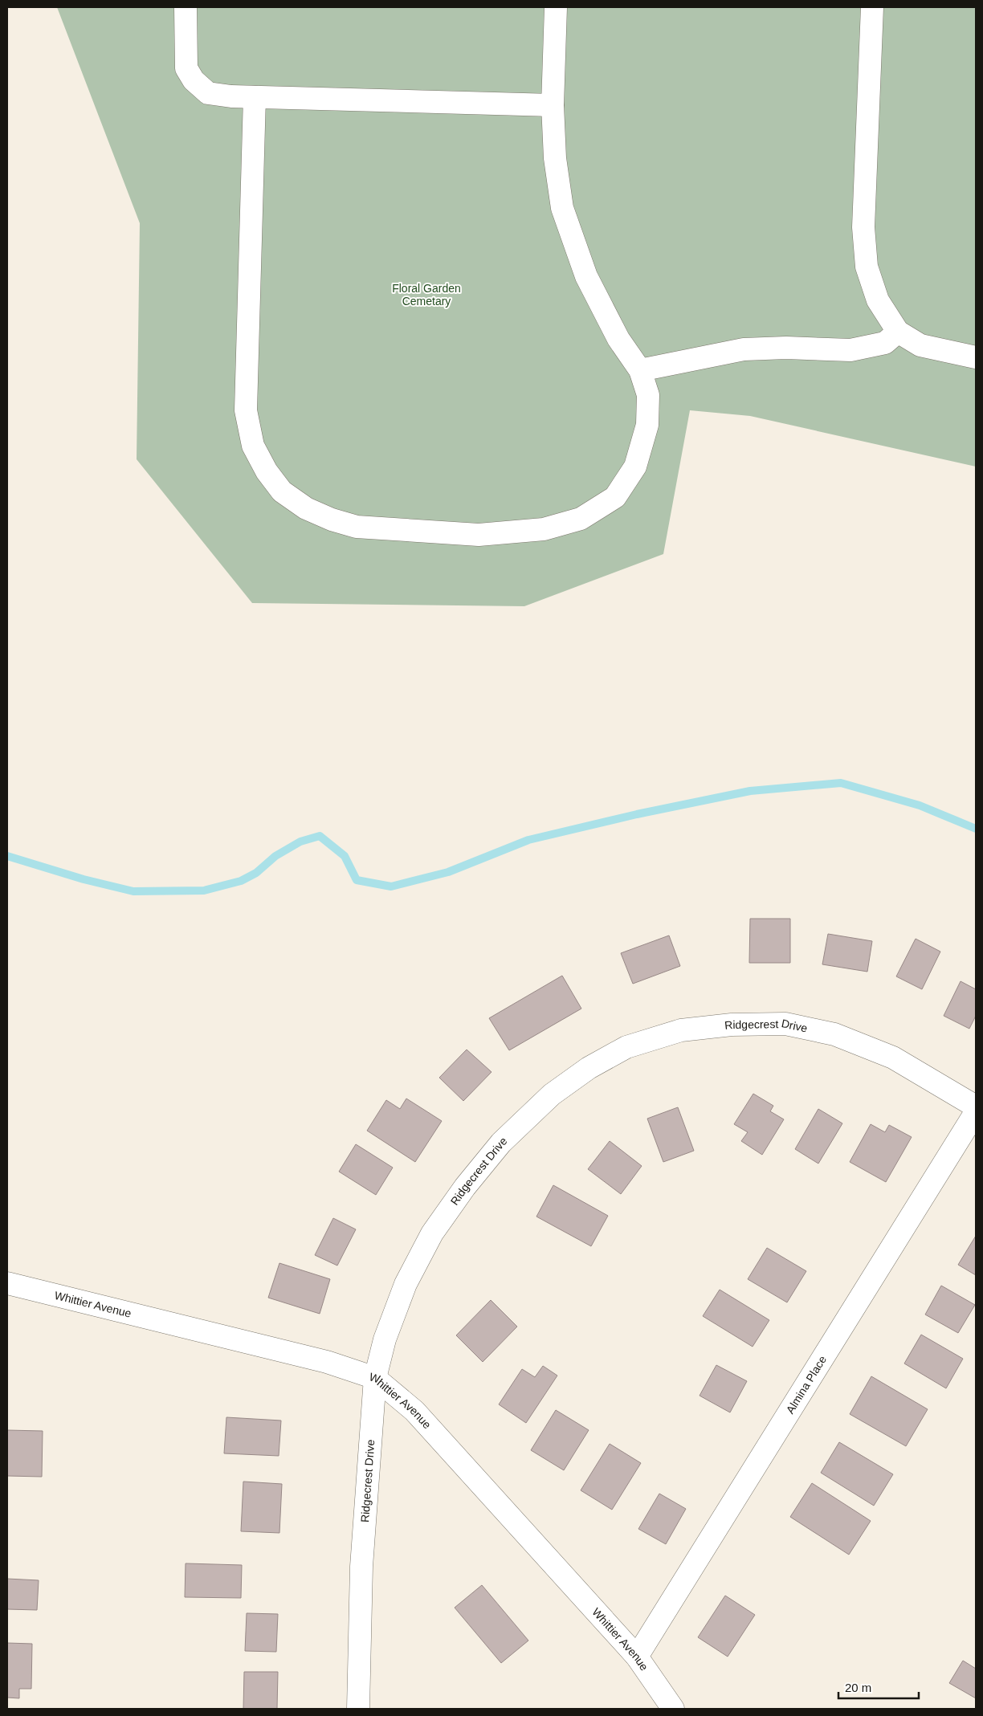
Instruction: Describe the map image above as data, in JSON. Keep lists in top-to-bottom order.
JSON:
{
  "streets": {
    "street": ["Ridgecrest Drive", "Whittier Avenue", "Almina Place"]
  },
  "crossings": [
    ["Ridgecrest Drive", "Whittier Avenue"],
    ["Whittier Avenue", "Almina Place"]
  ],
  "parks": ["Floral Garden Cemetary"],
  "scale_bar": "20 m"
}
